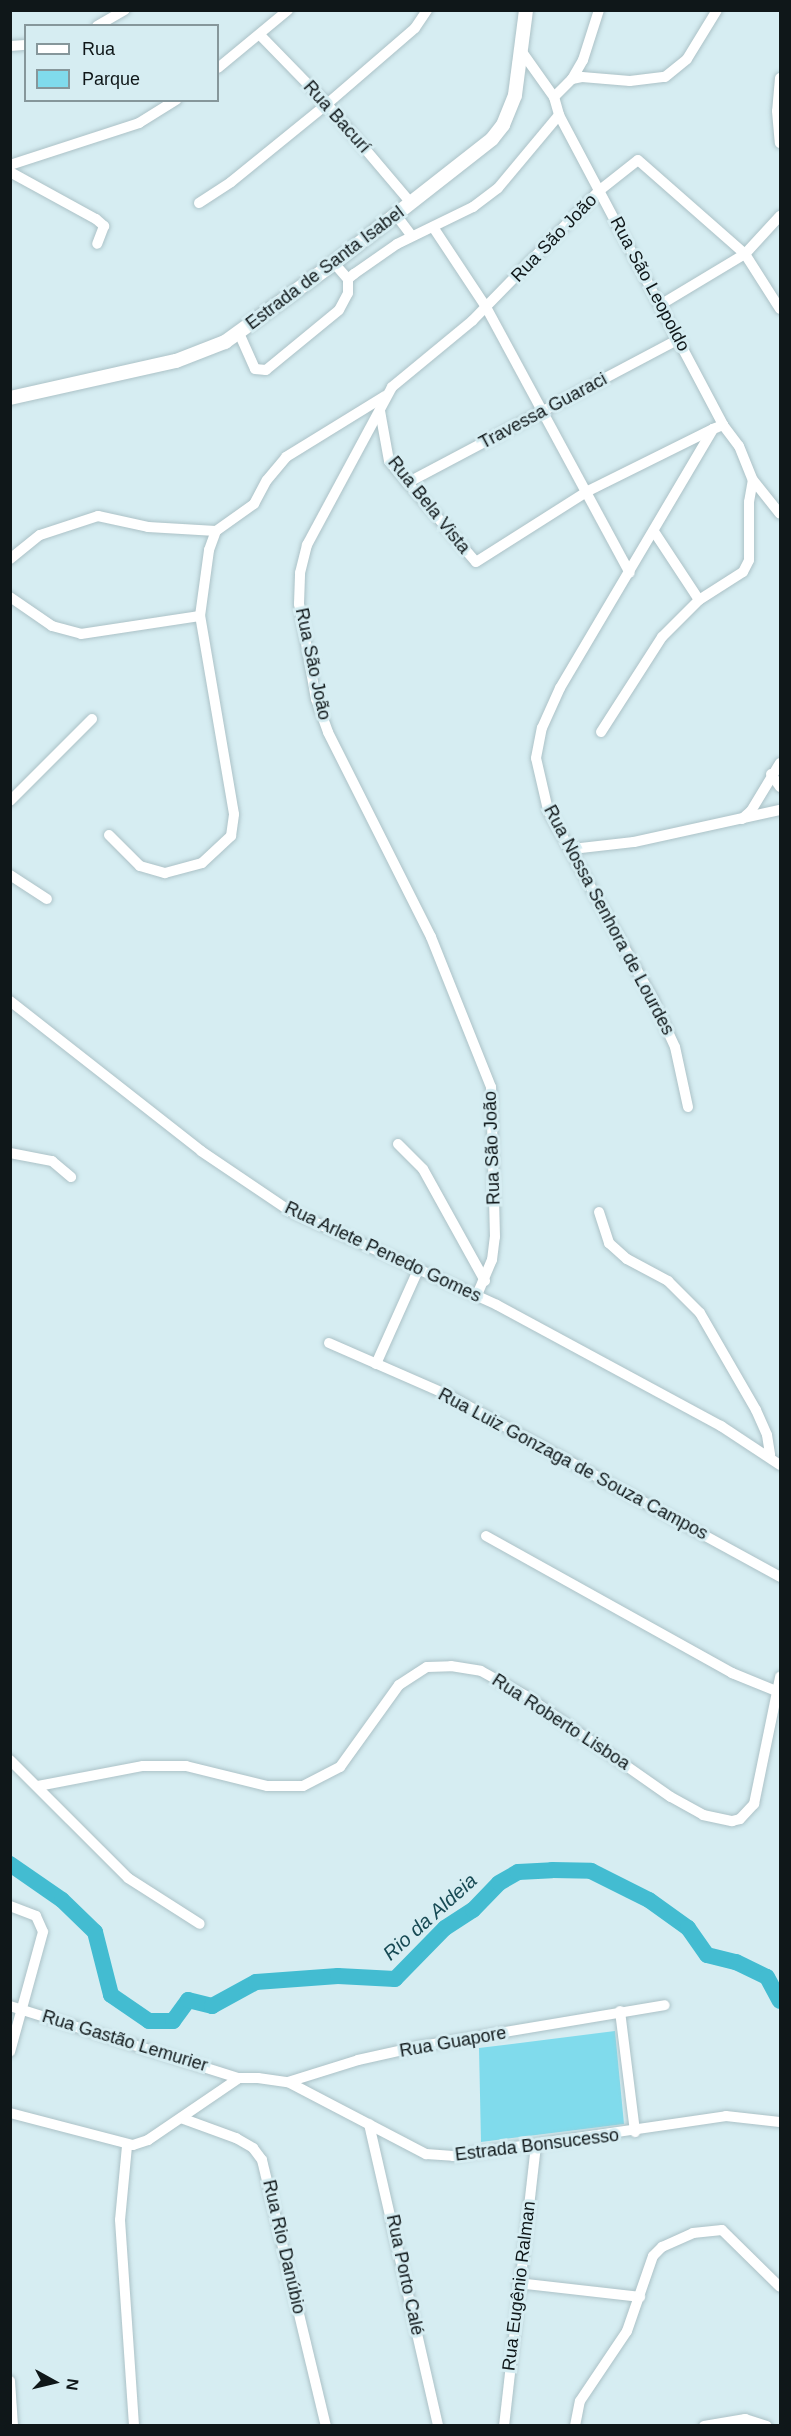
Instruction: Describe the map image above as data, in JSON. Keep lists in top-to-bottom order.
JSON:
{
  "streets": {
    "main road": ["Estrada de Santa Isabel"],
    "street": [
      "Rua Bacurí",
      "Rua São João",
      "Rua São Leopoldo",
      "Travessa Guaraci",
      "Rua Bela Vista",
      "Rua Nossa Senhora de Lourdes",
      "Rua Arlete Penedo Gomes",
      "Rua Luiz Gonzaga de Souza Campos",
      "Rua Roberto Lisboa",
      "Rua Gastão Lemurier",
      "Rua Guapore",
      "Estrada Bonsucesso",
      "Rua Rio Danúbio",
      "Rua Porto Calé",
      "Rua Eugênio Ralman"
    ]
  },
  "crossings": [
    ["Rua Bacurí", "Estrada de Santa Isabel"],
    ["Rua São João", "Rua São Leopoldo"],
    ["Rua São João", "Rua Bela Vista"],
    ["Rua São João", "Rua Arlete Penedo Gomes"],
    ["Estrada de Santa Isabel", "Rua São Leopoldo"],
    ["Rua São Leopoldo", "Travessa Guaraci"],
    ["Rua São Leopoldo", "Rua Nossa Senhora de Lourdes"],
    ["Travessa Guaraci", "Rua Bela Vista"],
    ["Rua Gastão Lemurier", "Estrada Bonsucesso"],
    ["Rua Guapore", "Estrada Bonsucesso"],
    ["Estrada Bonsucesso", "Rua Porto Calé"],
    ["Estrada Bonsucesso", "Rua Eugênio Ralman"]
  ],
  "water": ["Rio da Aldeia"],
  "legend": ["Rua", "Parque"],
  "north": "right"
}
